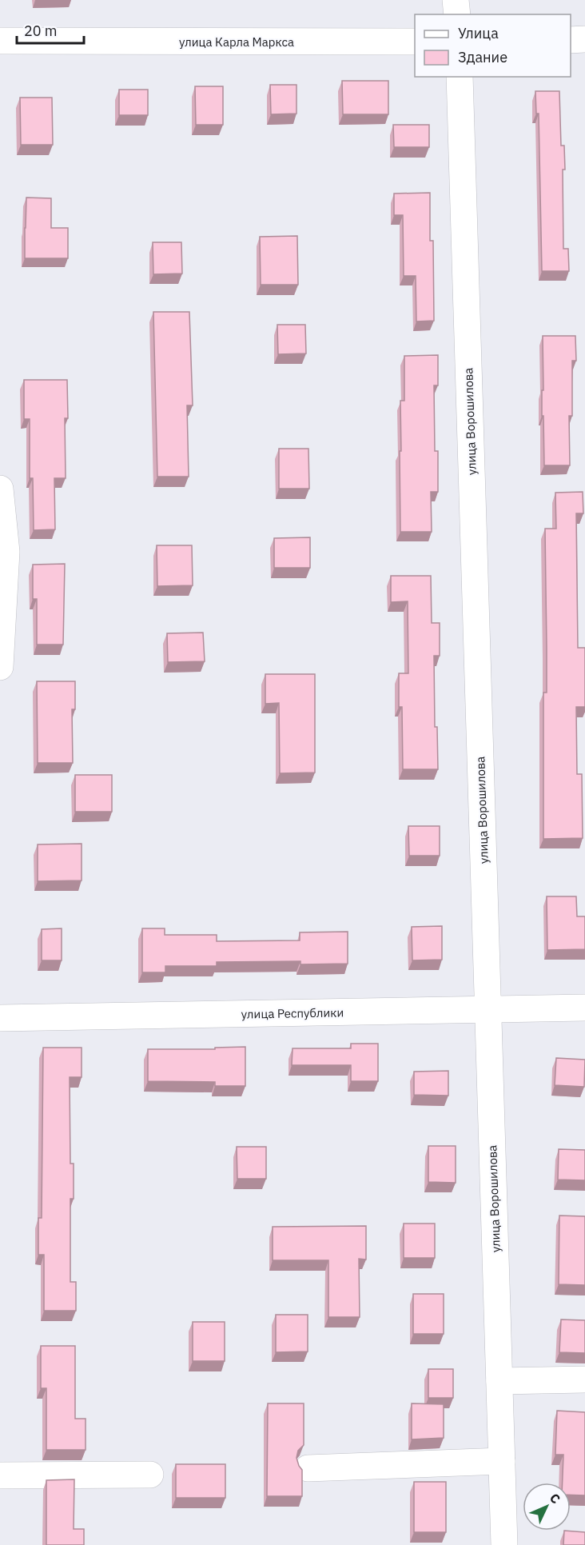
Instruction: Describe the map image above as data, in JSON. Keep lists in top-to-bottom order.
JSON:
{
  "streets": {
    "street": ["улица Карла Маркса", "улица Ворошилова", "улица Республики"]
  },
  "crossings": [
    ["улица Ворошилова", "улица Республики"]
  ],
  "legend": ["Улица", "Здание"],
  "scale_bar": "20 m",
  "north": "top right"
}
